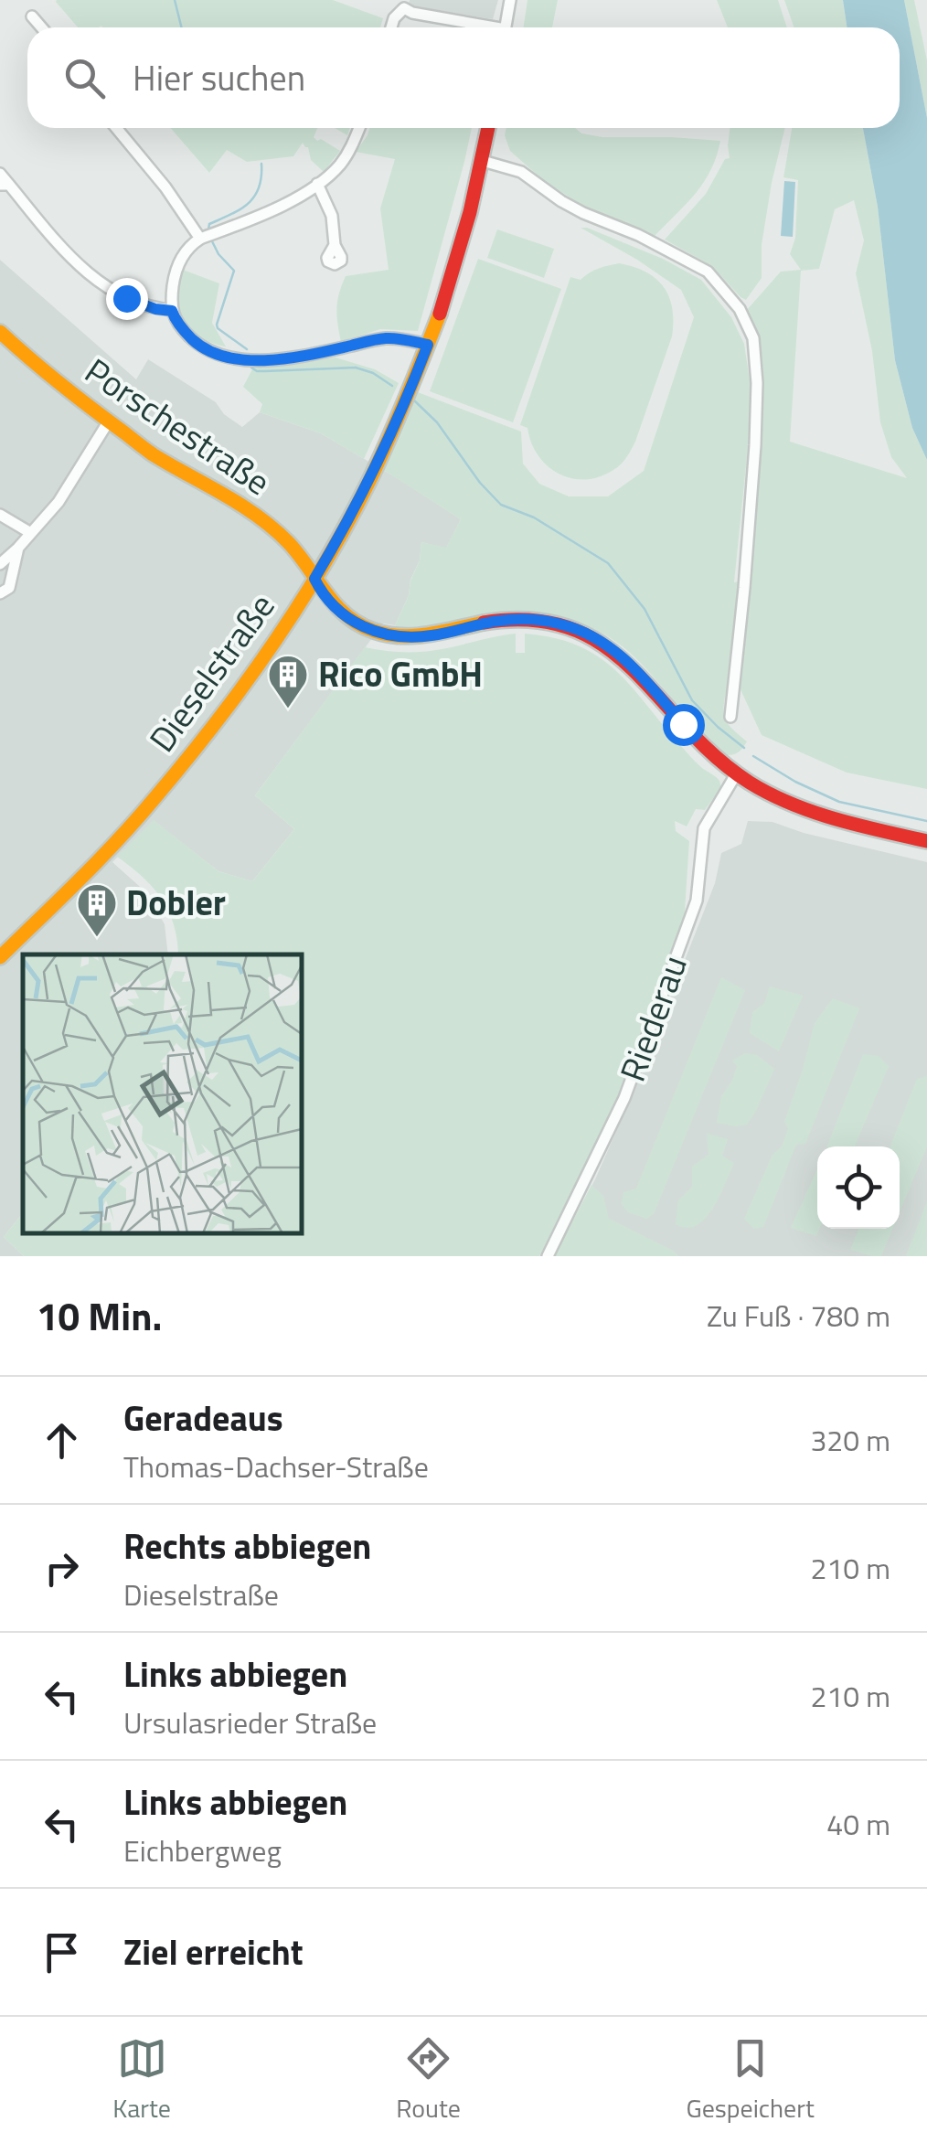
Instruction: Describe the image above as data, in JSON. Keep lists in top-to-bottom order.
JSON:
{
  "streets": {
    "street": ["Porschestraße", "Dieselstraße", "Riederau"]
  },
  "crossings": [
    ["Porschestraße", "Dieselstraße"],
    ["Porschestraße", "Riederau"]
  ],
  "places": {
    "building": ["Rico GmbH", "Dobler"]
  },
  "page": {
    "search": "Hier suchen",
    "heading": ["10 Min.", "Zu Fuß · 780 m"],
    "list": [
      ["Geradeaus", "Thomas-Dachser-Straße", "320 m"],
      ["Rechts abbiegen", "Dieselstraße", "210 m"],
      ["Links abbiegen", "Ursulasrieder Straße", "210 m"],
      ["Links abbiegen", "Eichbergweg", "40 m"],
      "Ziel erreicht"
    ],
    "nav": ["Karte", "Route", "Gespeichert"]
  }
}
